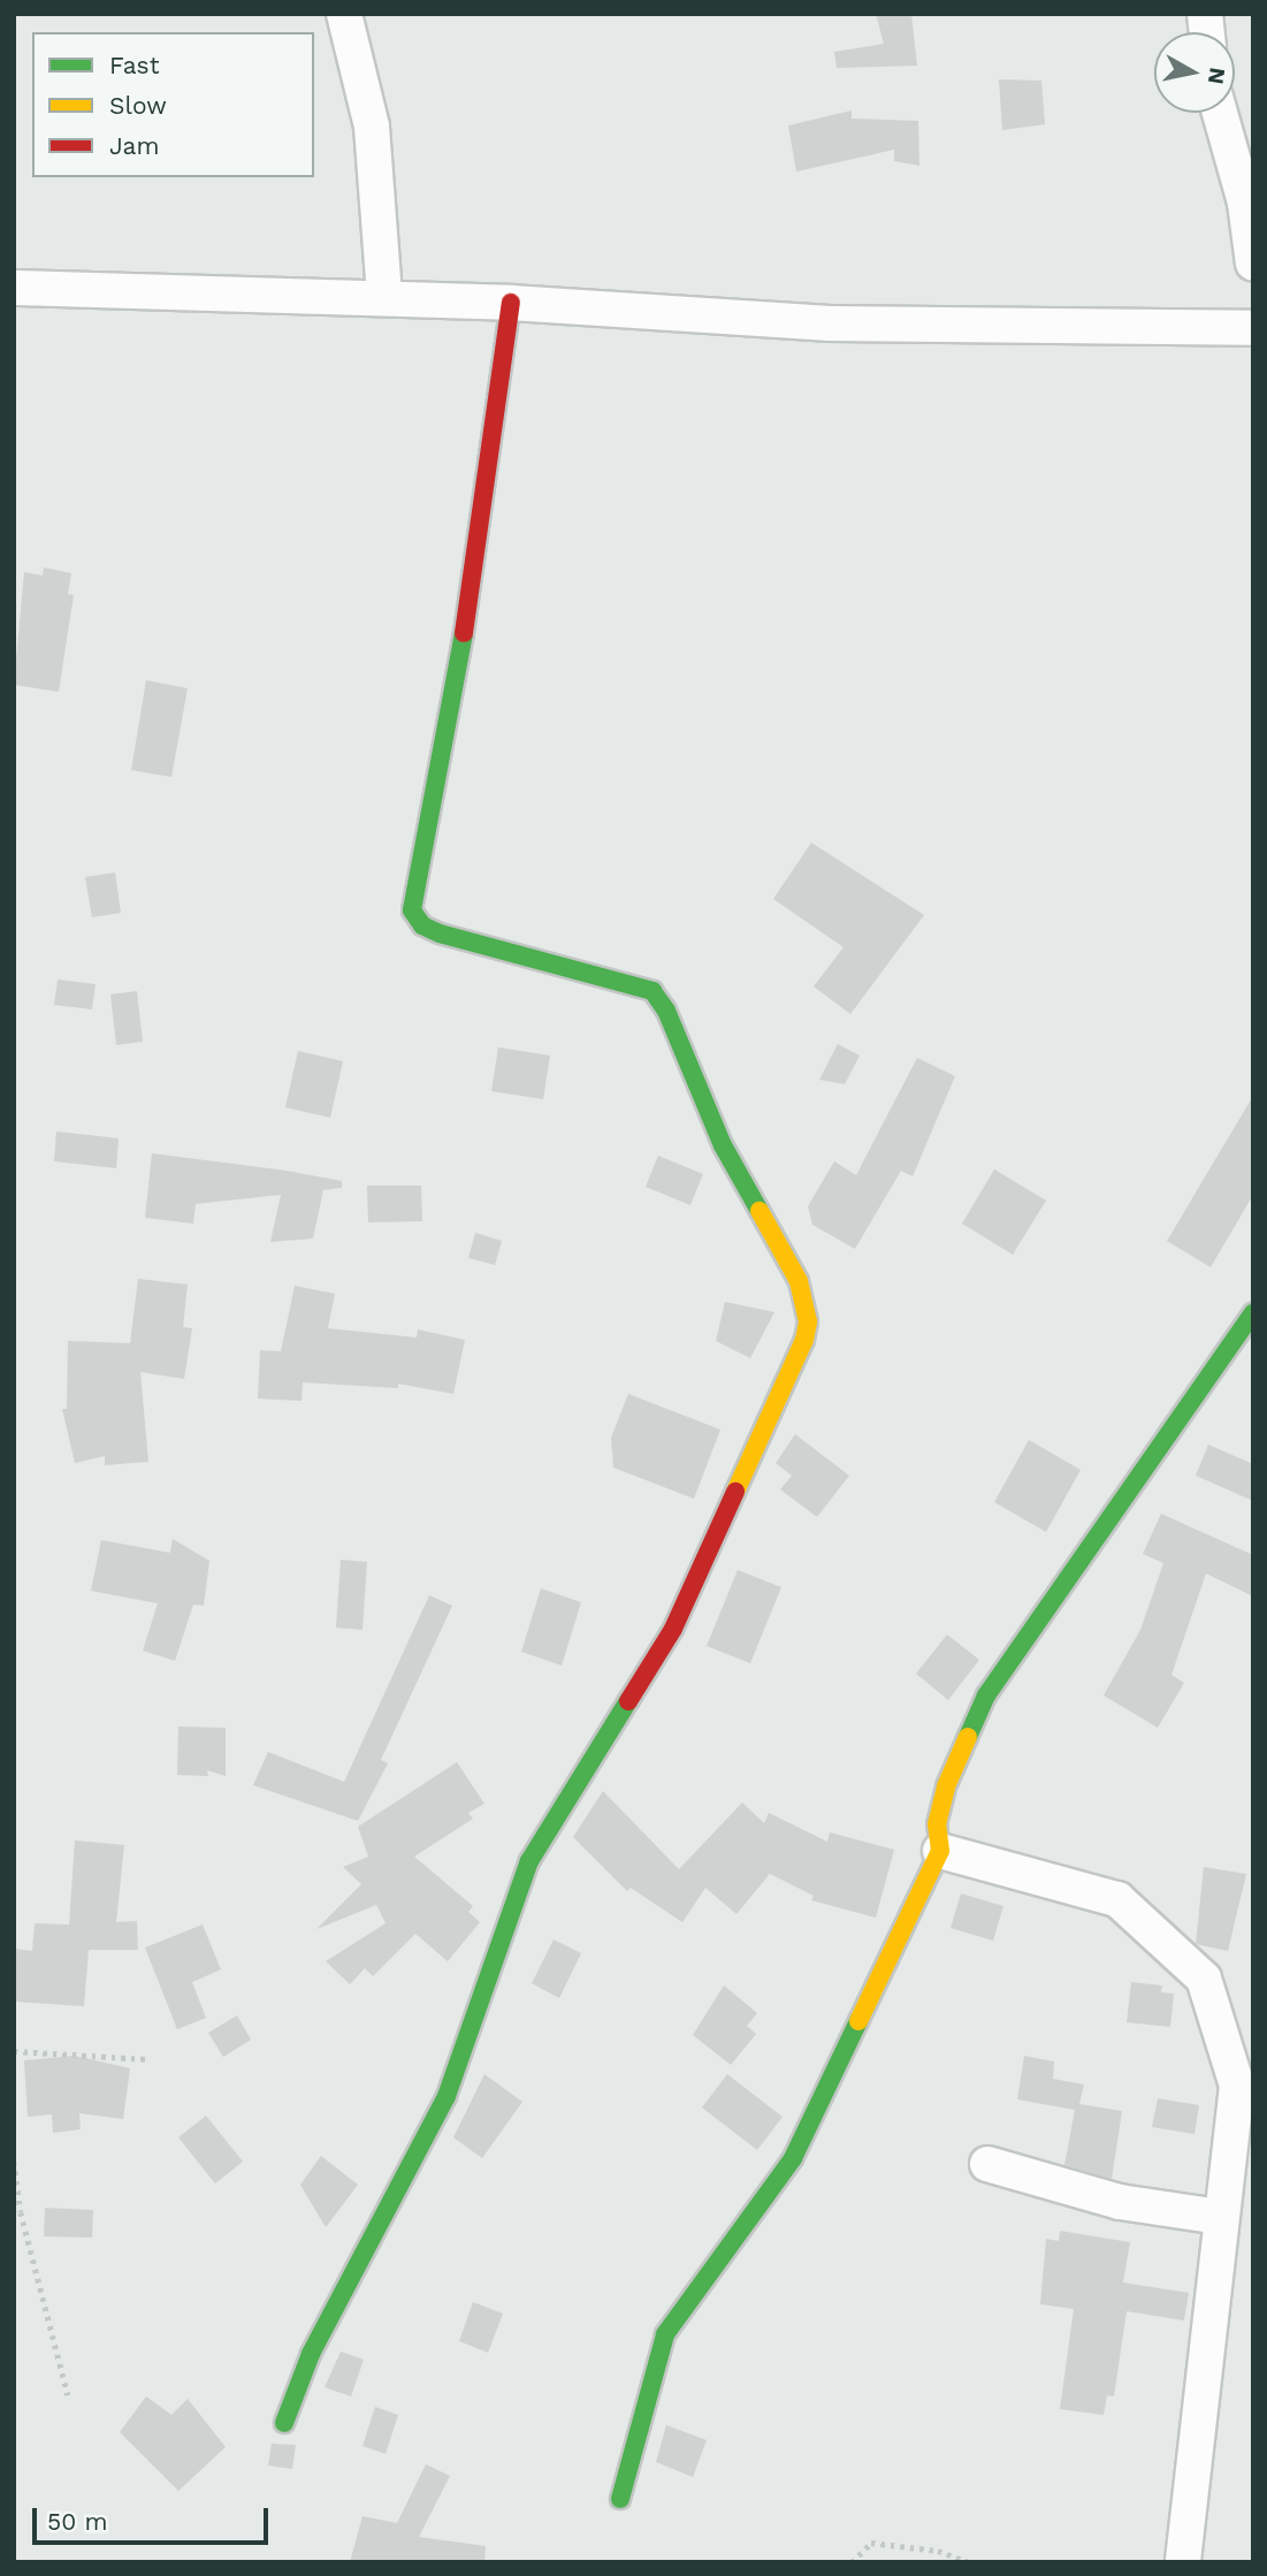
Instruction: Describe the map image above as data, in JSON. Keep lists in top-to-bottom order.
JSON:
{
  "legend": ["Fast", "Slow", "Jam"],
  "scale_bar": "50 m",
  "north": "right"
}
